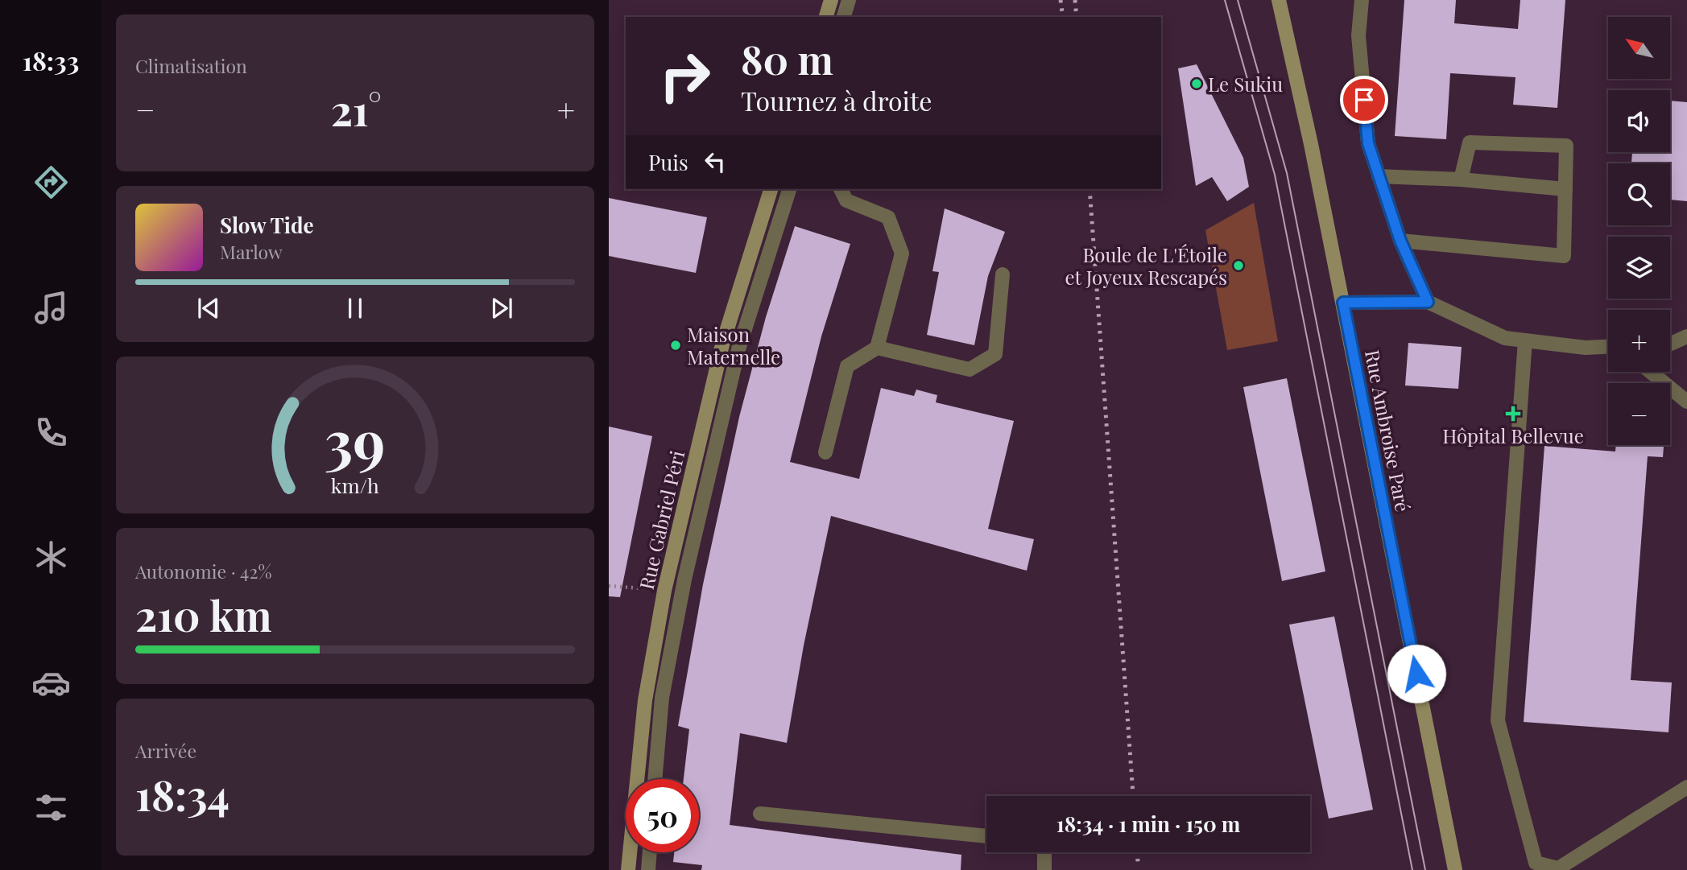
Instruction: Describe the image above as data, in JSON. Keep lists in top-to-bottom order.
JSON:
{
  "streets": {
    "main road": ["Rue Ambroise Paré", "Rue Gabriel Péri"]
  },
  "places": {
    "other": ["Le Sukiu", "Boule de L'Étoile et Joyeux Rescapés", "Maison Maternelle"],
    "health": ["Hôpital Bellevue"]
  },
  "north": "top left",
  "page": {
    "tabs": "18:33",
    "tile": [
      "Climatisation",
      ["Autonomie · 42%", "210 km"],
      ["Arrivée", "18:34"]
    ],
    "map_buttons": ["+", "−"],
    "turn": ["80 m", "Tournez à droite"],
    "heat": ["−", "21°", "+"],
    "then": "Puis",
    "song": ["Slow Tide", "Marlow"],
    "limit": "50",
    "trip": "18:34 · 1 min · 150 m",
    "gauge": ["39", "km/h"]
  }
}
